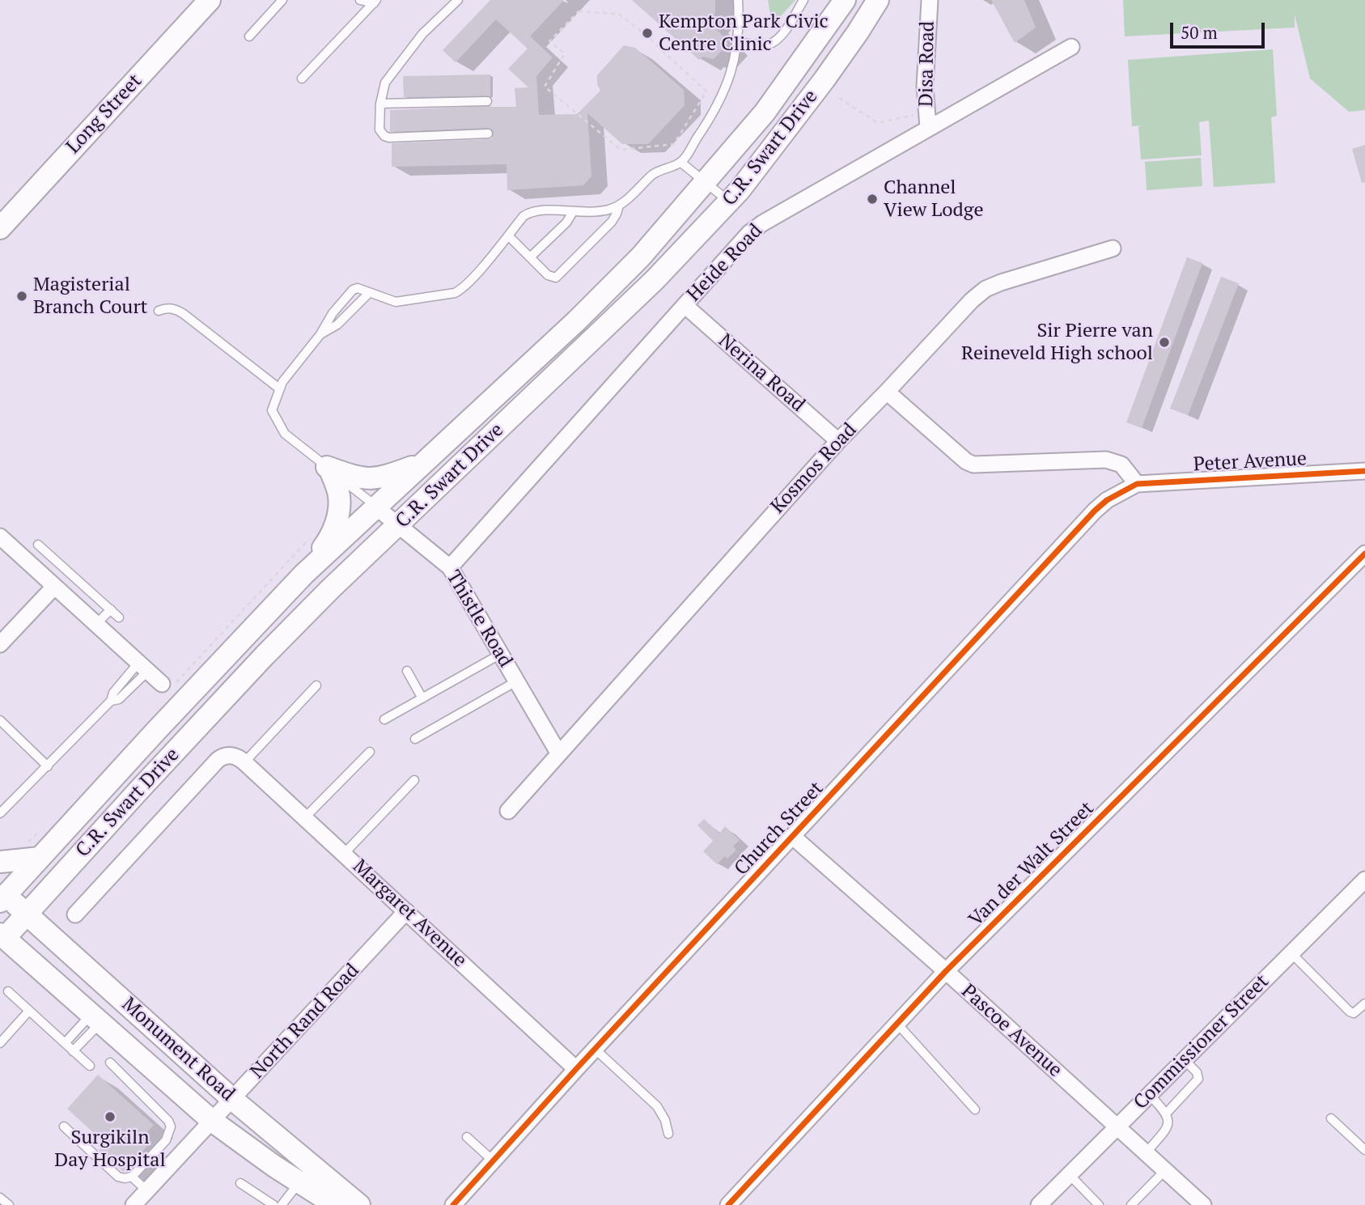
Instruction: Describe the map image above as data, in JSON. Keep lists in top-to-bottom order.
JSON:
{
  "streets": {
    "main road": ["Long Street", "C.R. Swart Drive", "Monument Road"],
    "street": [
      "Disa Road",
      "Heide Road",
      "Nerina Road",
      "Peter Avenue",
      "Kosmos Road",
      "Thistle Road",
      "Church Street",
      "Van der Walt Street",
      "Margaret Avenue",
      "North Rand Road",
      "Pascoe Avenue",
      "Commissioner Street"
    ]
  },
  "crossings": [
    ["Disa Road", "Heide Road"],
    ["C.R. Swart Drive", "Thistle Road"],
    ["C.R. Swart Drive", "Monument Road"],
    ["Heide Road", "Nerina Road"],
    ["Heide Road", "Thistle Road"],
    ["Nerina Road", "Kosmos Road"],
    ["Peter Avenue", "Church Street"],
    ["Kosmos Road", "Thistle Road"],
    ["Church Street", "Margaret Avenue"],
    ["Church Street", "Pascoe Avenue"],
    ["Van der Walt Street", "Pascoe Avenue"],
    ["Margaret Avenue", "North Rand Road"],
    ["North Rand Road", "Monument Road"],
    ["Pascoe Avenue", "Commissioner Street"]
  ],
  "places": [
    "Kempton Park Civic Centre Clinic",
    "Channel View Lodge",
    "Magisterial Branch Court",
    "Sir Pierre van Reineveld High school",
    "Surgikiln Day Hospital"
  ],
  "scale_bar": "50 m"
}
